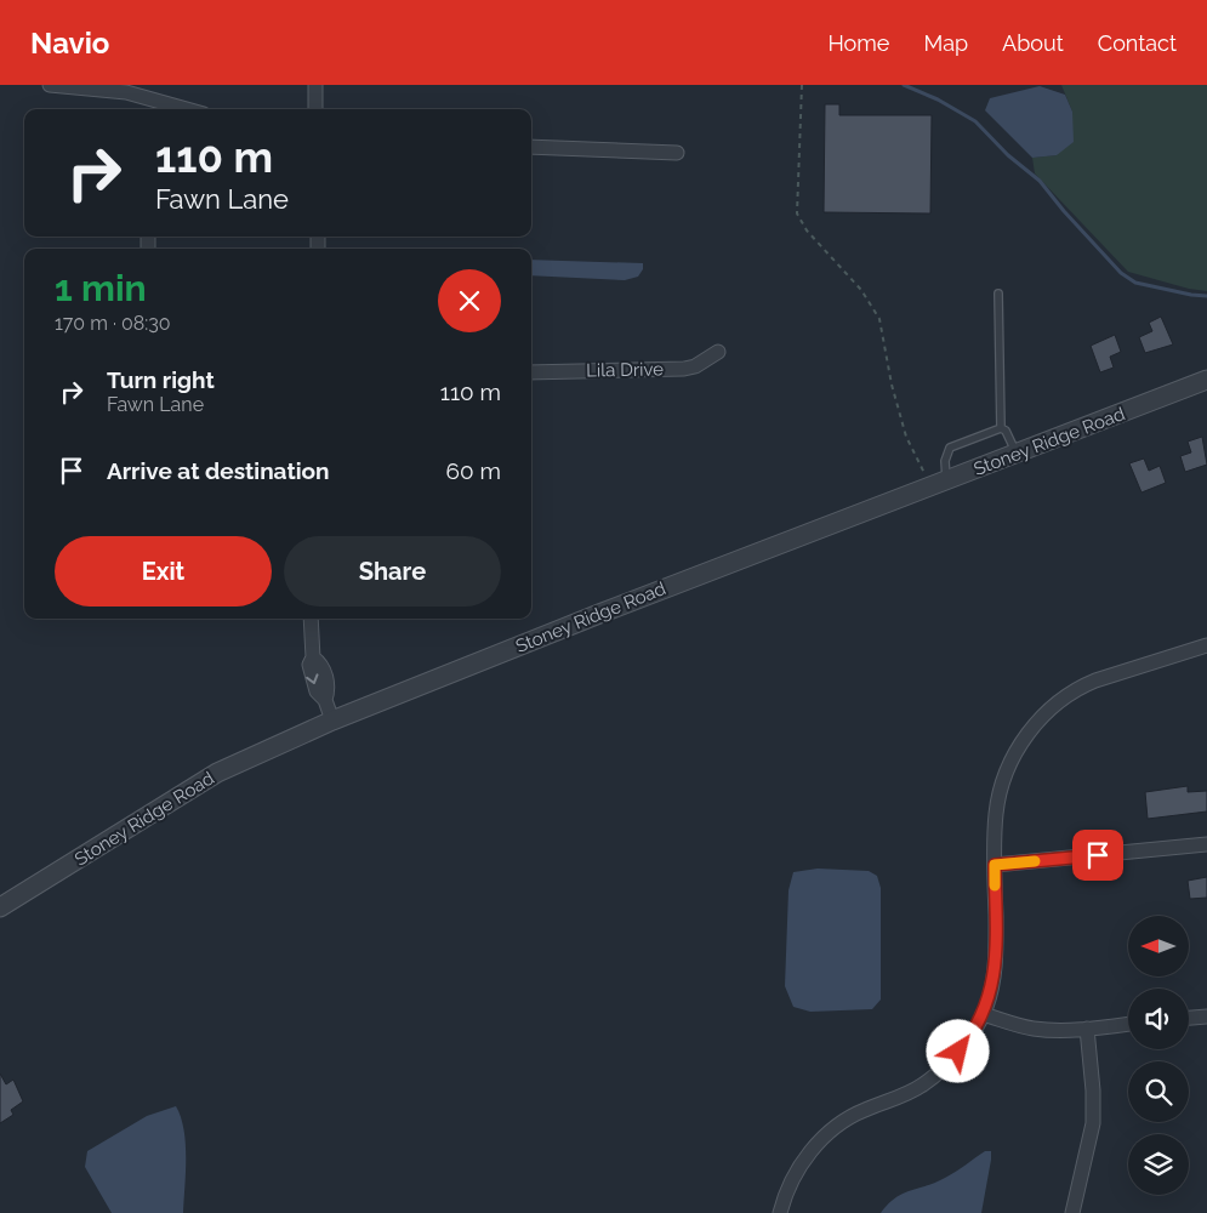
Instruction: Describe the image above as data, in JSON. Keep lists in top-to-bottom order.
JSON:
{
  "streets": {
    "street": ["Lila Drive", "Stoney Ridge Road"]
  },
  "north": "left",
  "page": {
    "header": "Navio",
    "nav": [
      "Home",
      "Map",
      "About",
      "Contact"
    ],
    "turn": ["110 m", "Fawn Lane"],
    "heading": ["1 min", "170 m · 08:30"],
    "list": [
      {
        "name": "Turn right",
        "note": "Fawn Lane",
        "value": "110 m"
      },
      {
        "name": "Arrive at destination",
        "value": "60 m"
      }
    ],
    "buttons": ["Exit", "Share"]
  }
}
